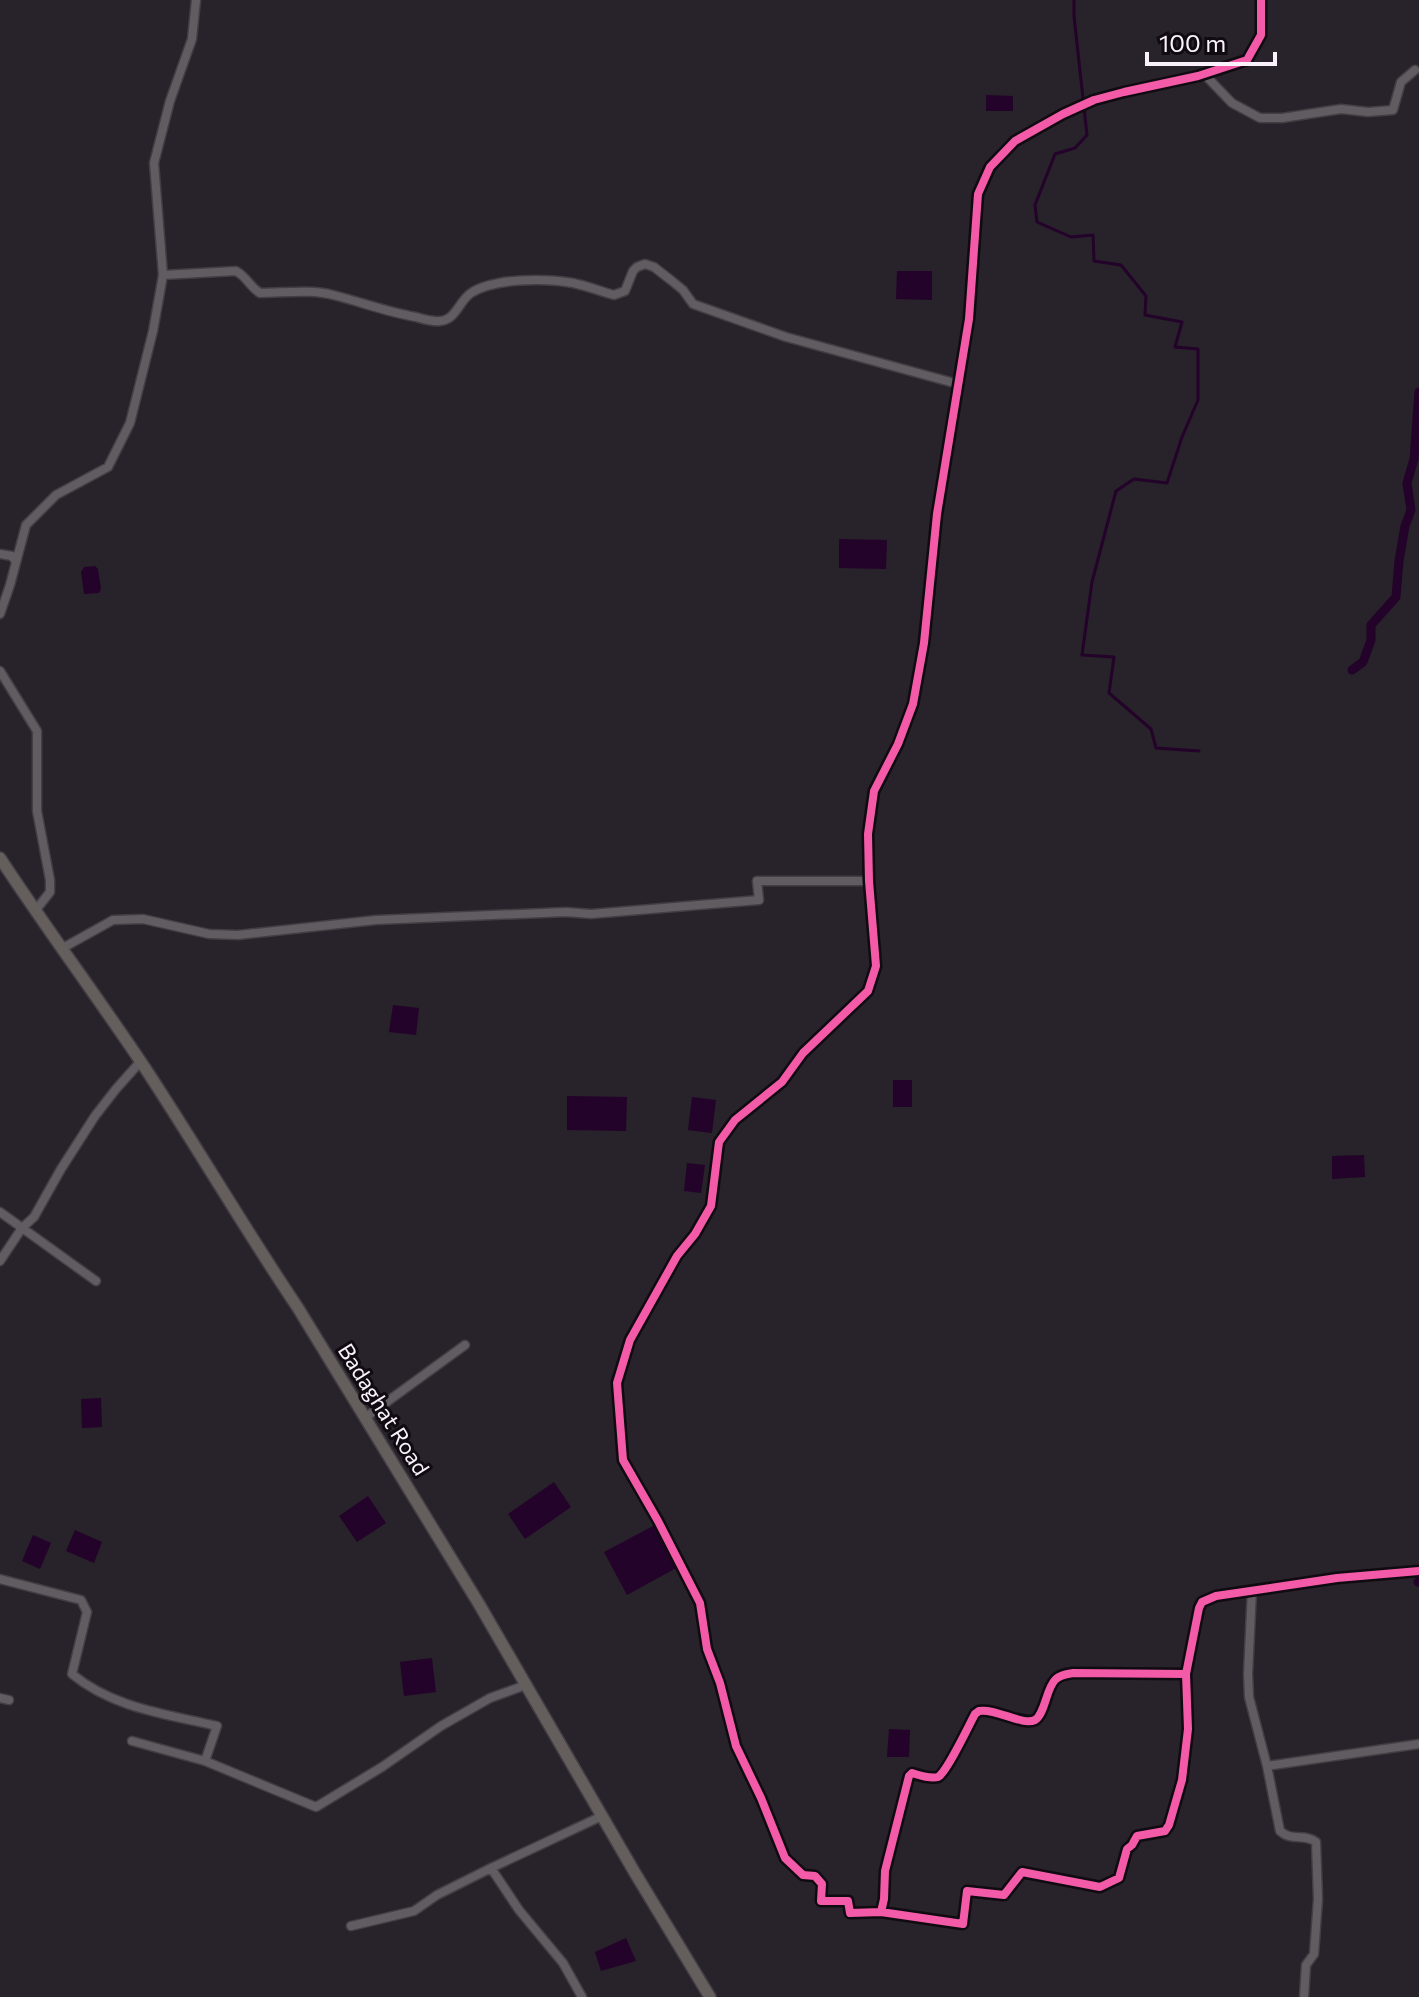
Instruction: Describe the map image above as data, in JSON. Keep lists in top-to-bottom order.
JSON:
{
  "streets": {
    "main road": ["Badaghat Road"]
  },
  "scale_bar": "100 m"
}
